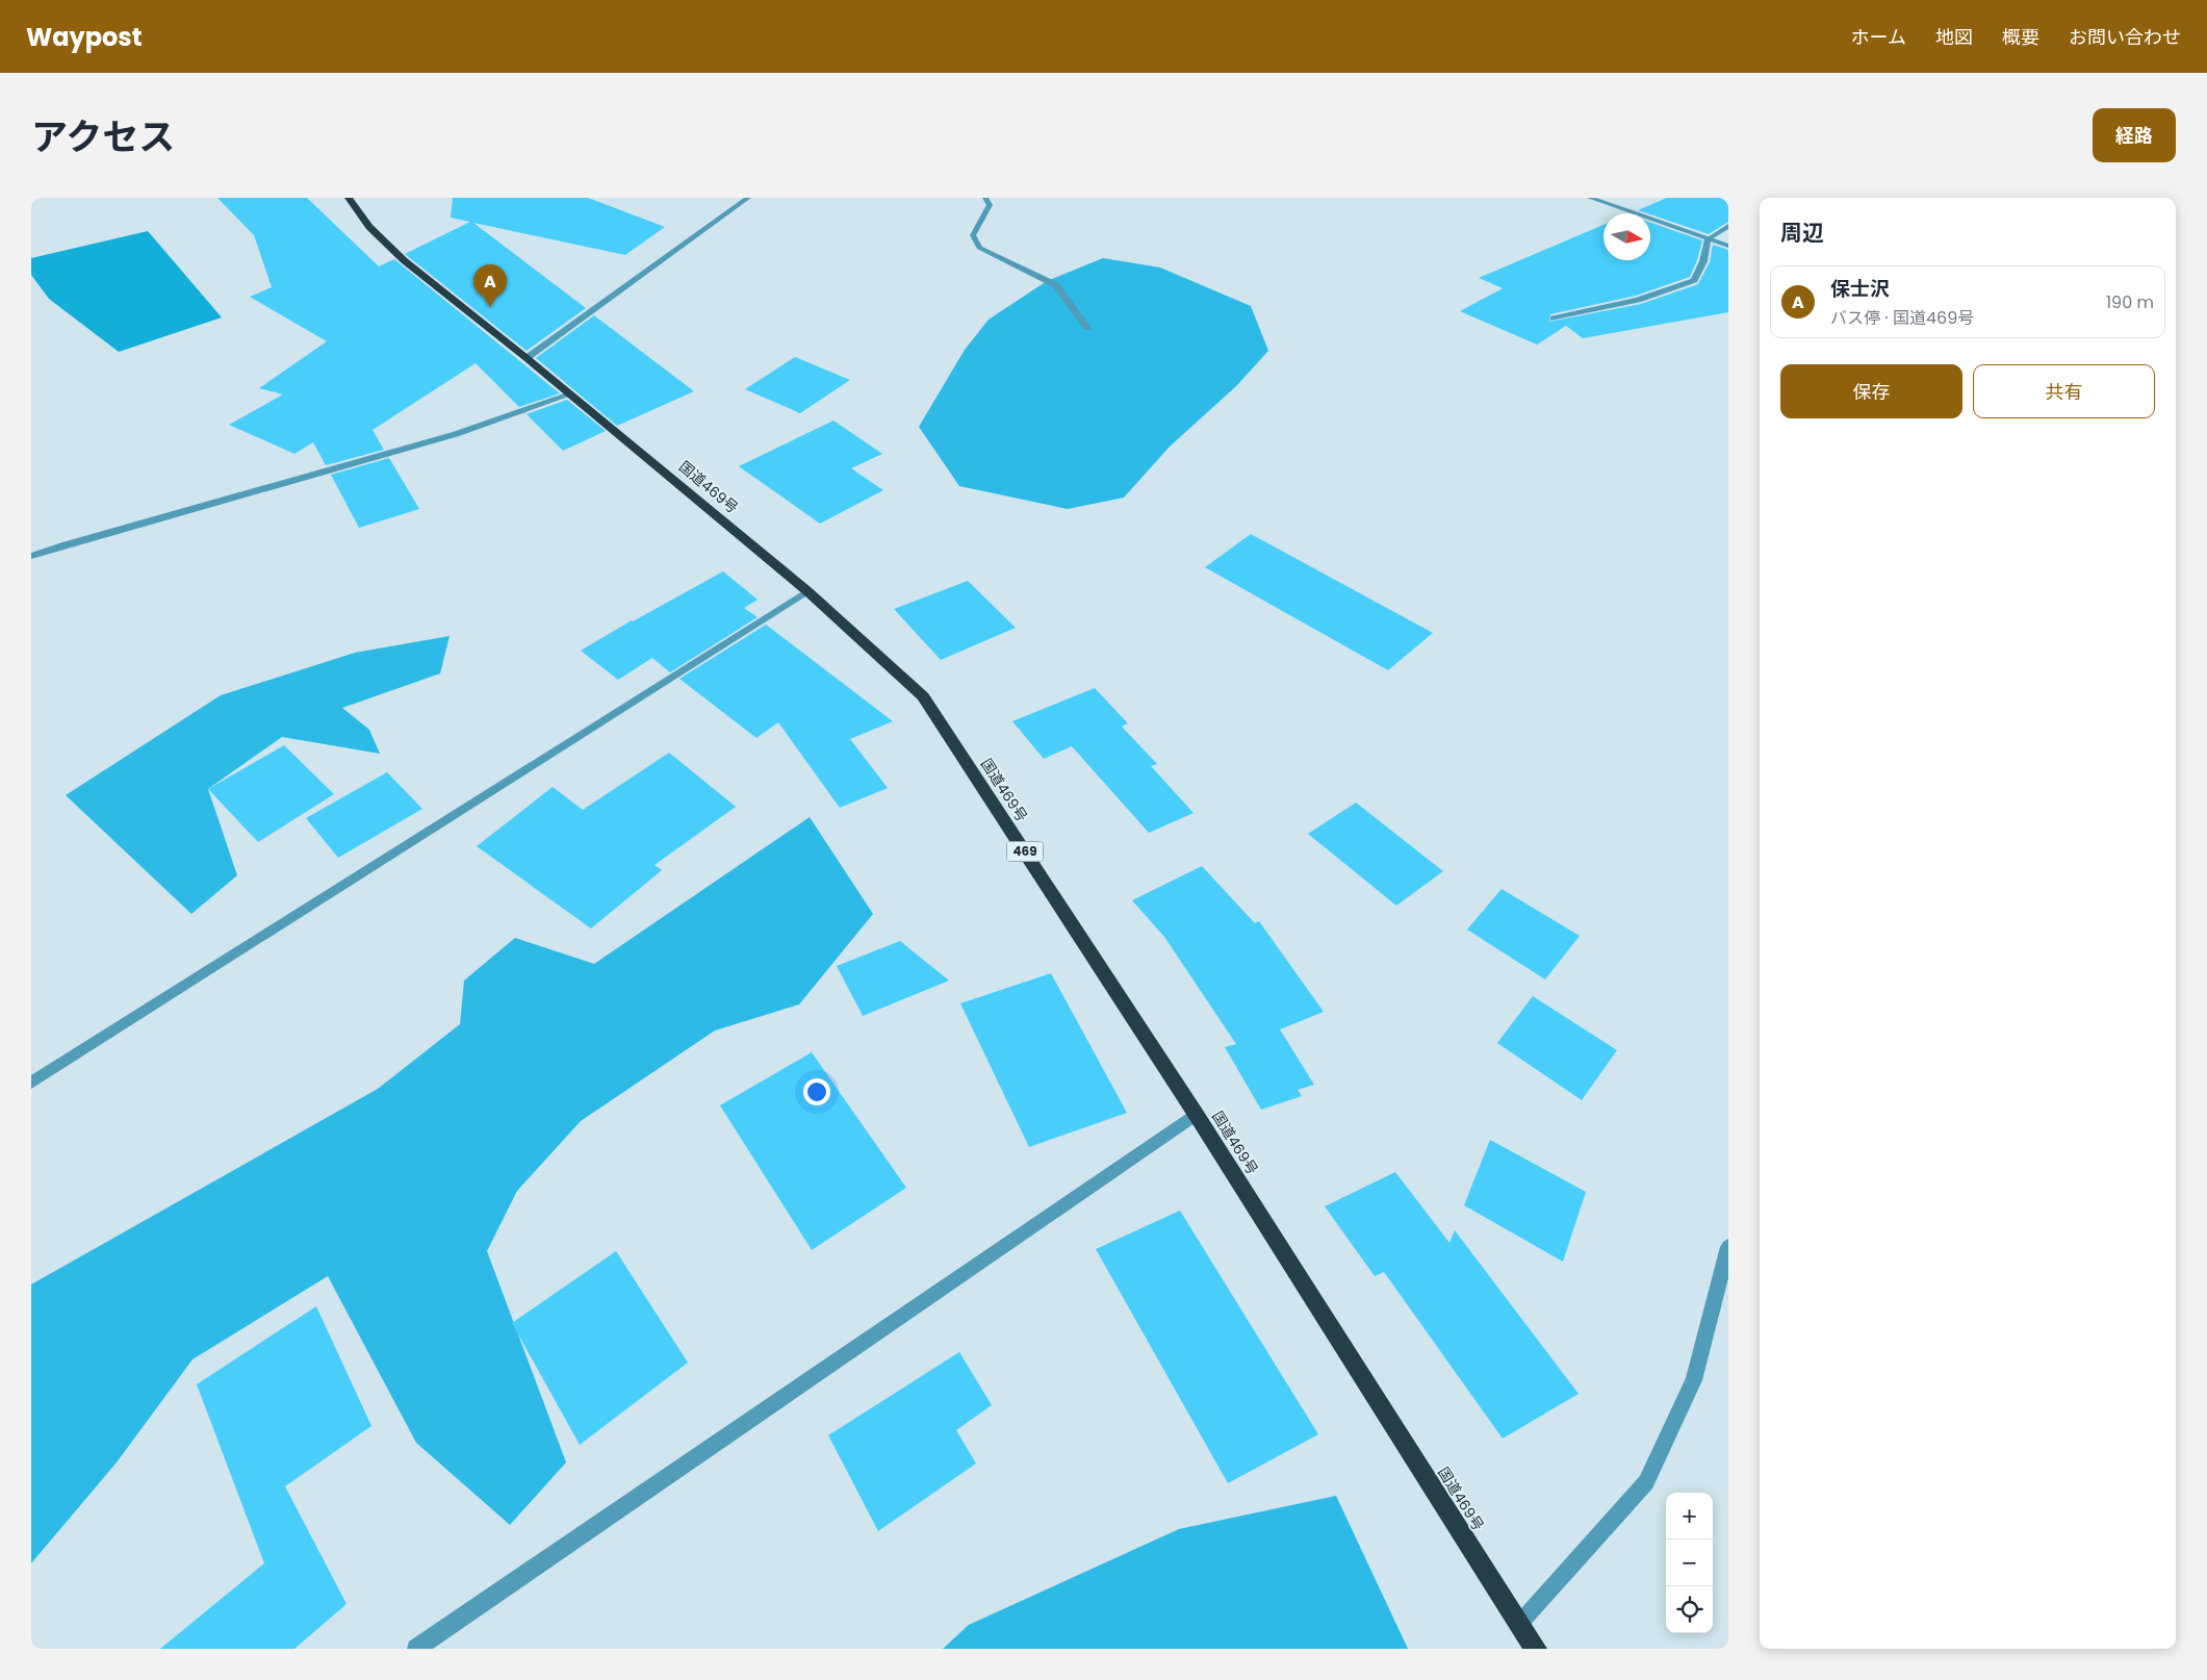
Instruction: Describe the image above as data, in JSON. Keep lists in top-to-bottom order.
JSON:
{
  "streets": {
    "highway": ["国道469号", "469"]
  },
  "north": "right",
  "page": {
    "header": "Waypost",
    "nav": [
      "ホーム",
      "地図",
      "概要",
      "お問い合わせ"
    ],
    "title": "アクセス",
    "buttons": [
      "経路",
      ["保存", "共有"]
    ],
    "heading": "周辺",
    "pins": "A",
    "list": [
      {
        "mark": "A",
        "name": "保士沢",
        "note": "バス停 · 国道469号",
        "value": "190 m"
      }
    ],
    "map_buttons": ["+", "−"]
  }
}
